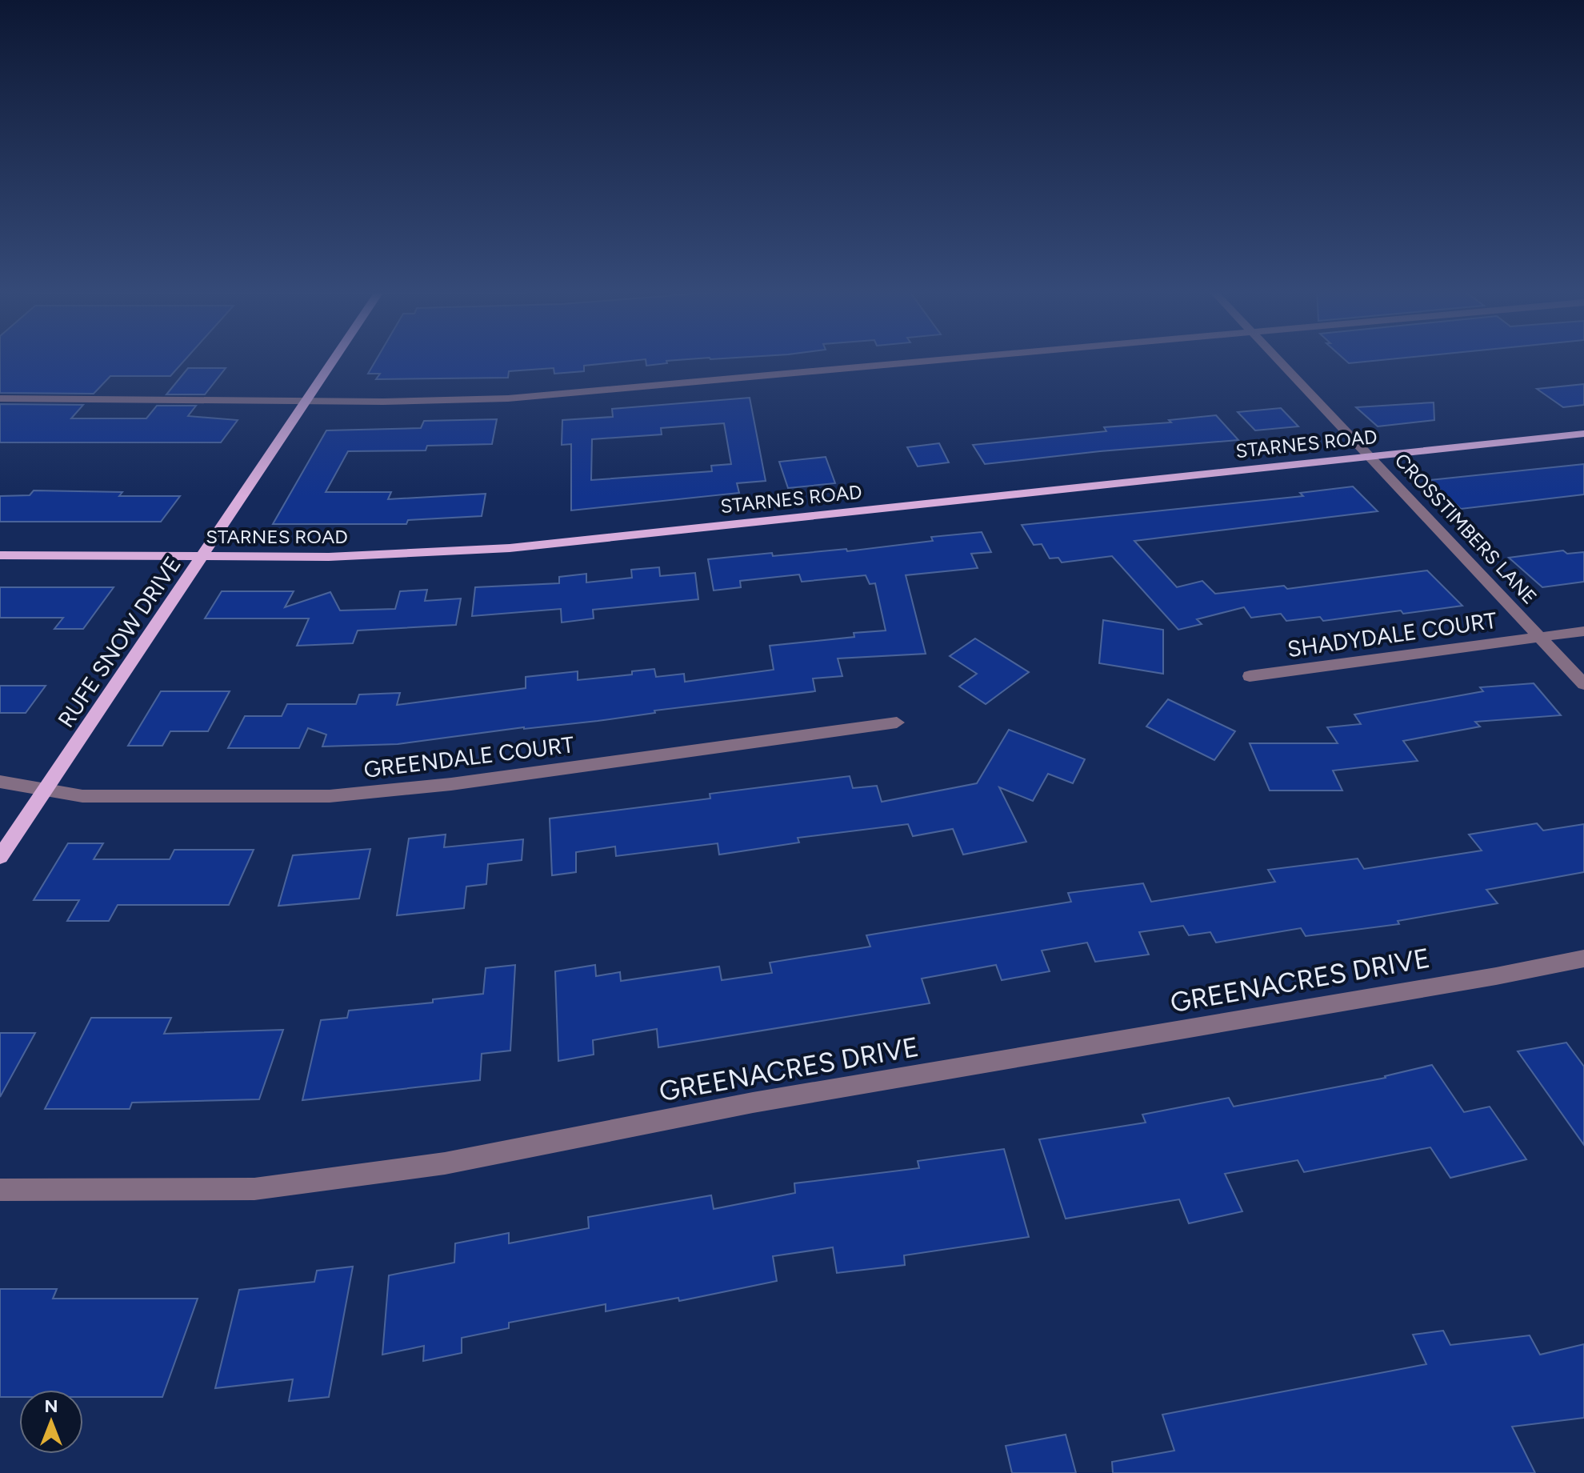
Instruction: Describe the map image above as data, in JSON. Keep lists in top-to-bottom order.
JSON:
{
  "streets": {
    "main road": ["STARNES ROAD", "RUFE SNOW DRIVE"],
    "street": [
      "CROSSTIMBERS LANE",
      "SHADYDALE COURT",
      "GREENDALE COURT",
      "GREENACRES DRIVE"
    ]
  },
  "crossings": [
    ["STARNES ROAD", "CROSSTIMBERS LANE"],
    ["STARNES ROAD", "RUFE SNOW DRIVE"],
    ["CROSSTIMBERS LANE", "SHADYDALE COURT"],
    ["RUFE SNOW DRIVE", "GREENDALE COURT"]
  ],
  "north": "top"
}
